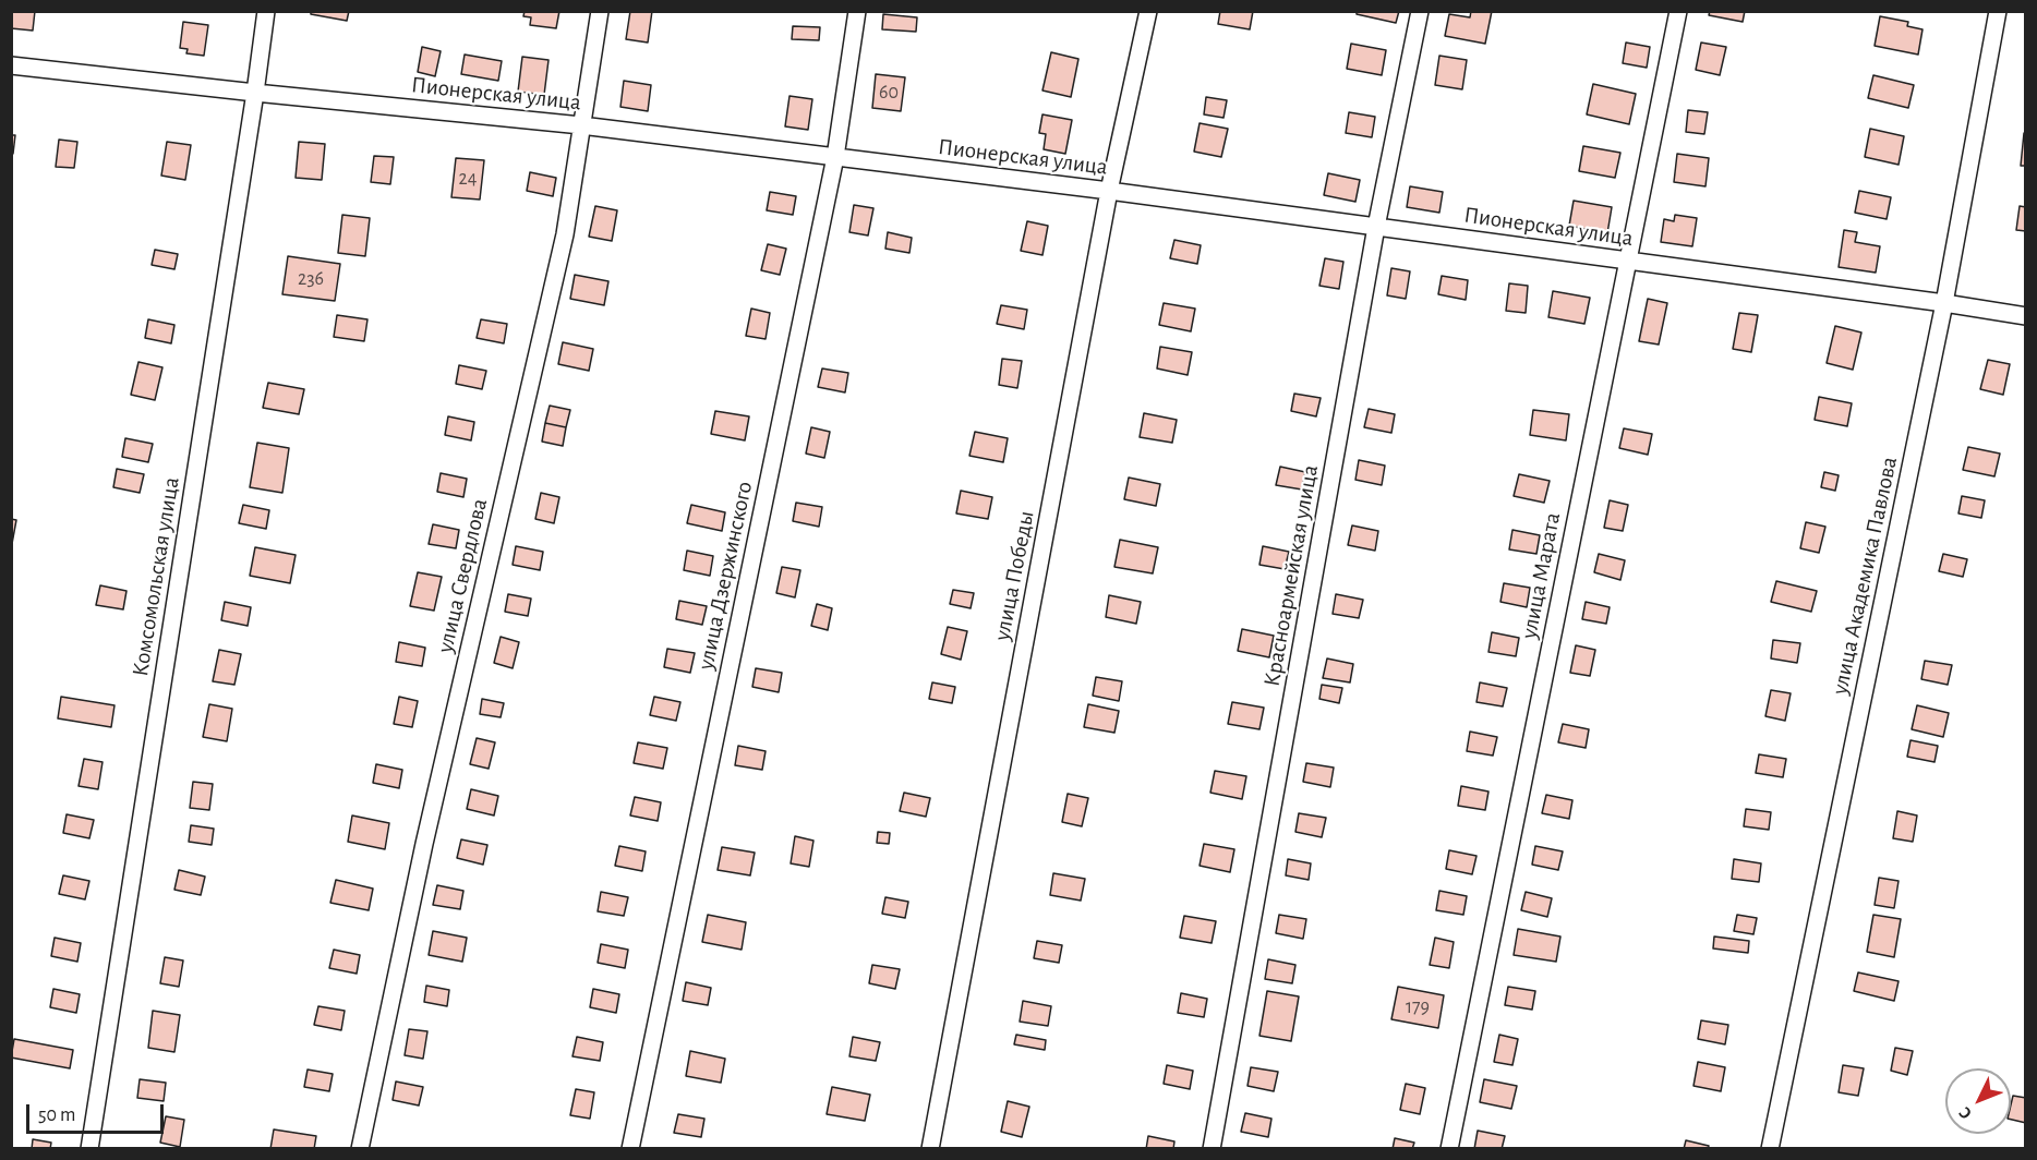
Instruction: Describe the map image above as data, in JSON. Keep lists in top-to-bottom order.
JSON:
{
  "streets": {
    "street": [
      "Пионерская улица",
      "улица Свердлова",
      "улица Дзержинского",
      "улица Победы",
      "Красноармейская улица",
      "улица Марата",
      "улица Академика Павлова",
      "Комсомольская улица"
    ]
  },
  "crossings": [
    ["Пионерская улица", "улица Свердлова"],
    ["Пионерская улица", "улица Дзержинского"],
    ["Пионерская улица", "улица Победы"],
    ["Пионерская улица", "Красноармейская улица"],
    ["Пионерская улица", "улица Марата"],
    ["Пионерская улица", "улица Академика Павлова"],
    ["Пионерская улица", "Комсомольская улица"]
  ],
  "house_numbers": [
    "60",
    "24",
    "236",
    "179"
  ],
  "scale_bar": "50 m",
  "north": "bottom left"
}
